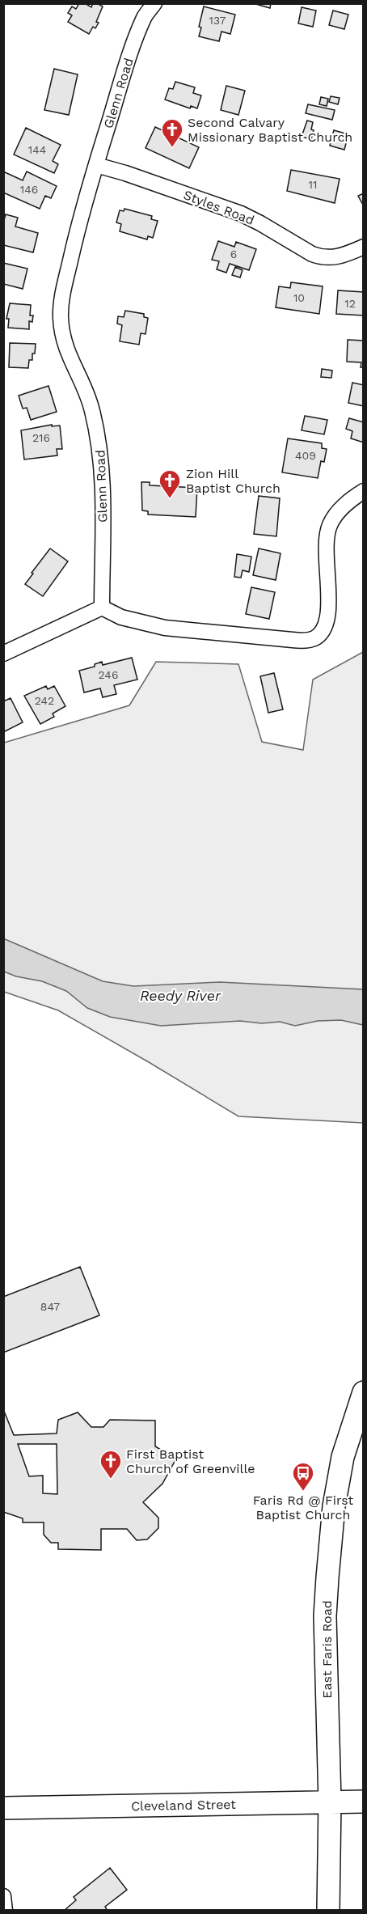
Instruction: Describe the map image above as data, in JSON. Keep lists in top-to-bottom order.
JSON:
{
  "streets": {
    "main road": ["East Faris Road", "Cleveland Street"],
    "street": ["Glenn Road", "Styles Road"]
  },
  "crossings": [
    ["Glenn Road", "Styles Road"],
    ["East Faris Road", "Cleveland Street"]
  ],
  "water": ["Reedy River"],
  "places": {
    "church": ["Second Calvary Missionary Baptist Church", "Zion Hill Baptist Church", "First Baptist Church of Greenville"],
    "bus stop": ["Faris Rd @ First Baptist Church"]
  },
  "house_numbers": [
    "137",
    "144",
    "11",
    "146",
    "6",
    "10",
    "12",
    "216",
    "409",
    "246",
    "242",
    "847"
  ]
}
